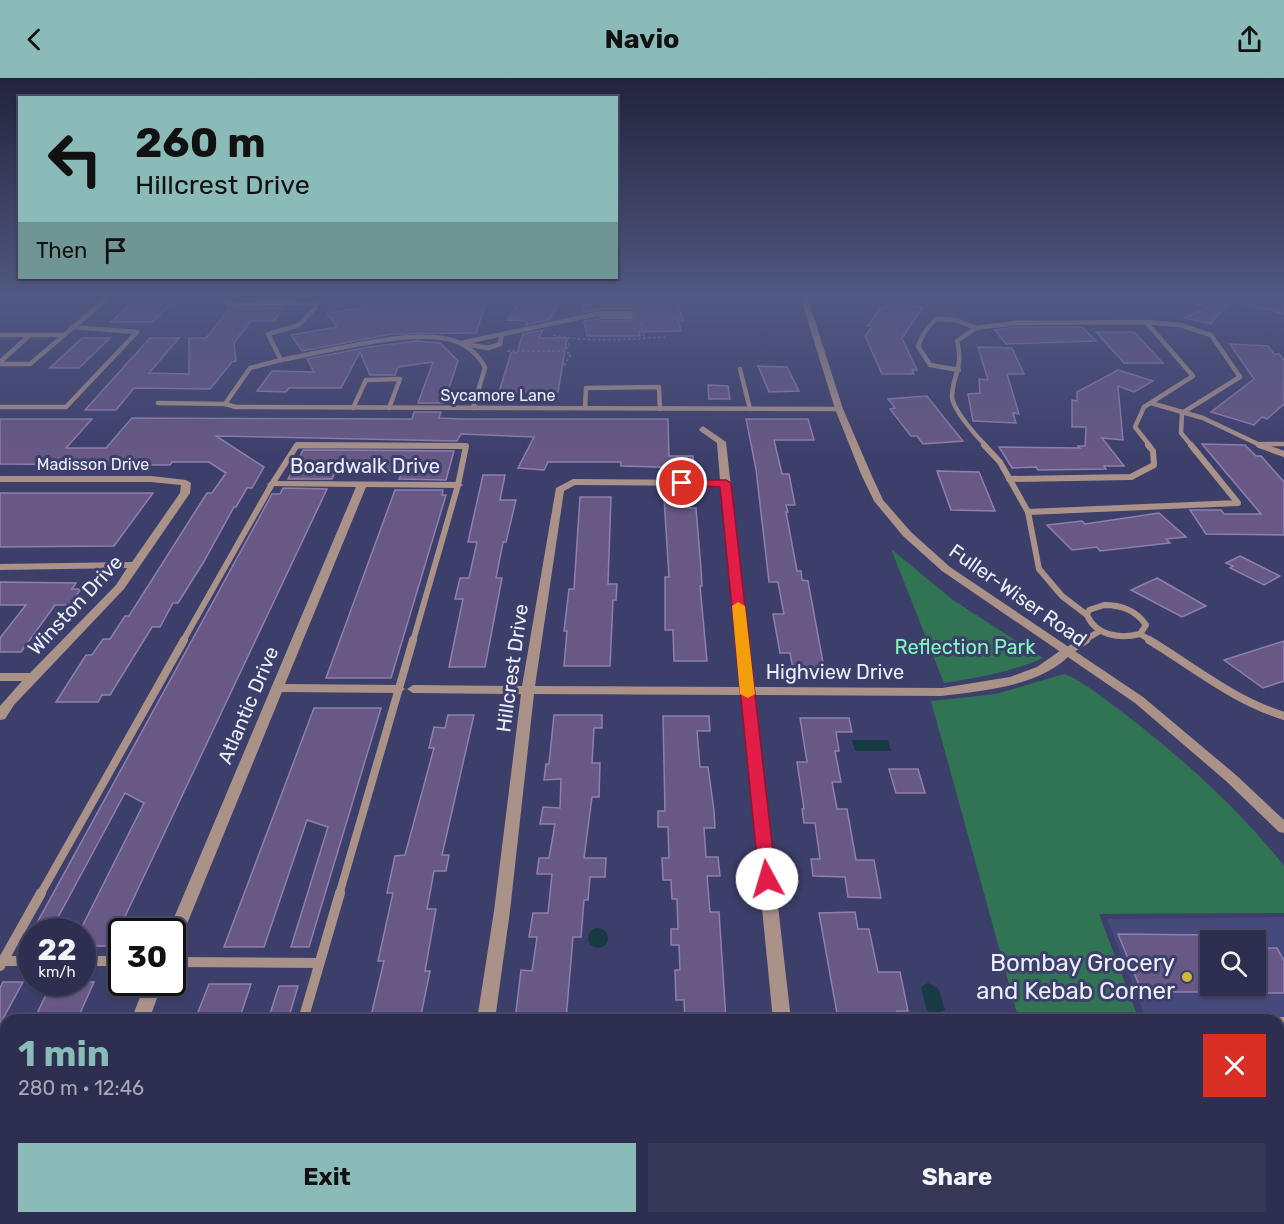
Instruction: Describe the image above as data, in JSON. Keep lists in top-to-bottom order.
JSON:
{
  "streets": {
    "street": [
      "Madisson Drive",
      "Boardwalk Drive",
      "Fuller-Wiser Road",
      "Winston Drive",
      "Hillcrest Drive",
      "Highview Drive",
      "Atlantic Drive"
    ],
    "lane": ["Sycamore Lane"]
  },
  "crossings": [
    ["Sycamore Lane", "Fuller-Wiser Road"],
    ["Madisson Drive", "Winston Drive"],
    ["Boardwalk Drive", "Atlantic Drive"],
    ["Fuller-Wiser Road", "Highview Drive"],
    ["Hillcrest Drive", "Highview Drive"]
  ],
  "parks": ["Reflection Park"],
  "places": ["Bombay Grocery and Kebab Corner"],
  "page": {
    "header": "Navio",
    "turn": ["260 m", "Hillcrest Drive"],
    "then": "Then",
    "speed": "22 km/h",
    "limit": "30",
    "heading": ["1 min", "280 m · 12:46"],
    "buttons": ["Exit", "Share"]
  }
}
